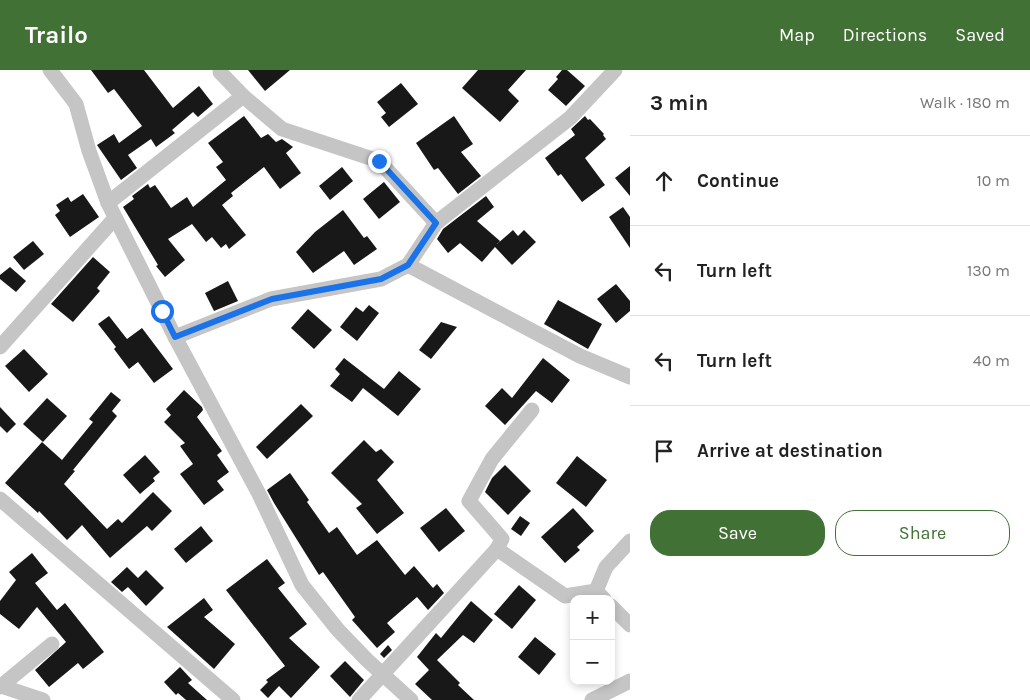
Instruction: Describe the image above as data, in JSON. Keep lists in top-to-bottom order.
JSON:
{
  "page": {
    "header": "Trailo",
    "nav": ["Map", "Directions", "Saved"],
    "heading": ["3 min", "Walk · 180 m"],
    "list": [
      ["Continue", "10 m"],
      ["Turn left", "130 m"],
      ["Turn left", "40 m"],
      "Arrive at destination"
    ],
    "buttons": ["Save", "Share"],
    "map_buttons": ["+", "−"]
  }
}
